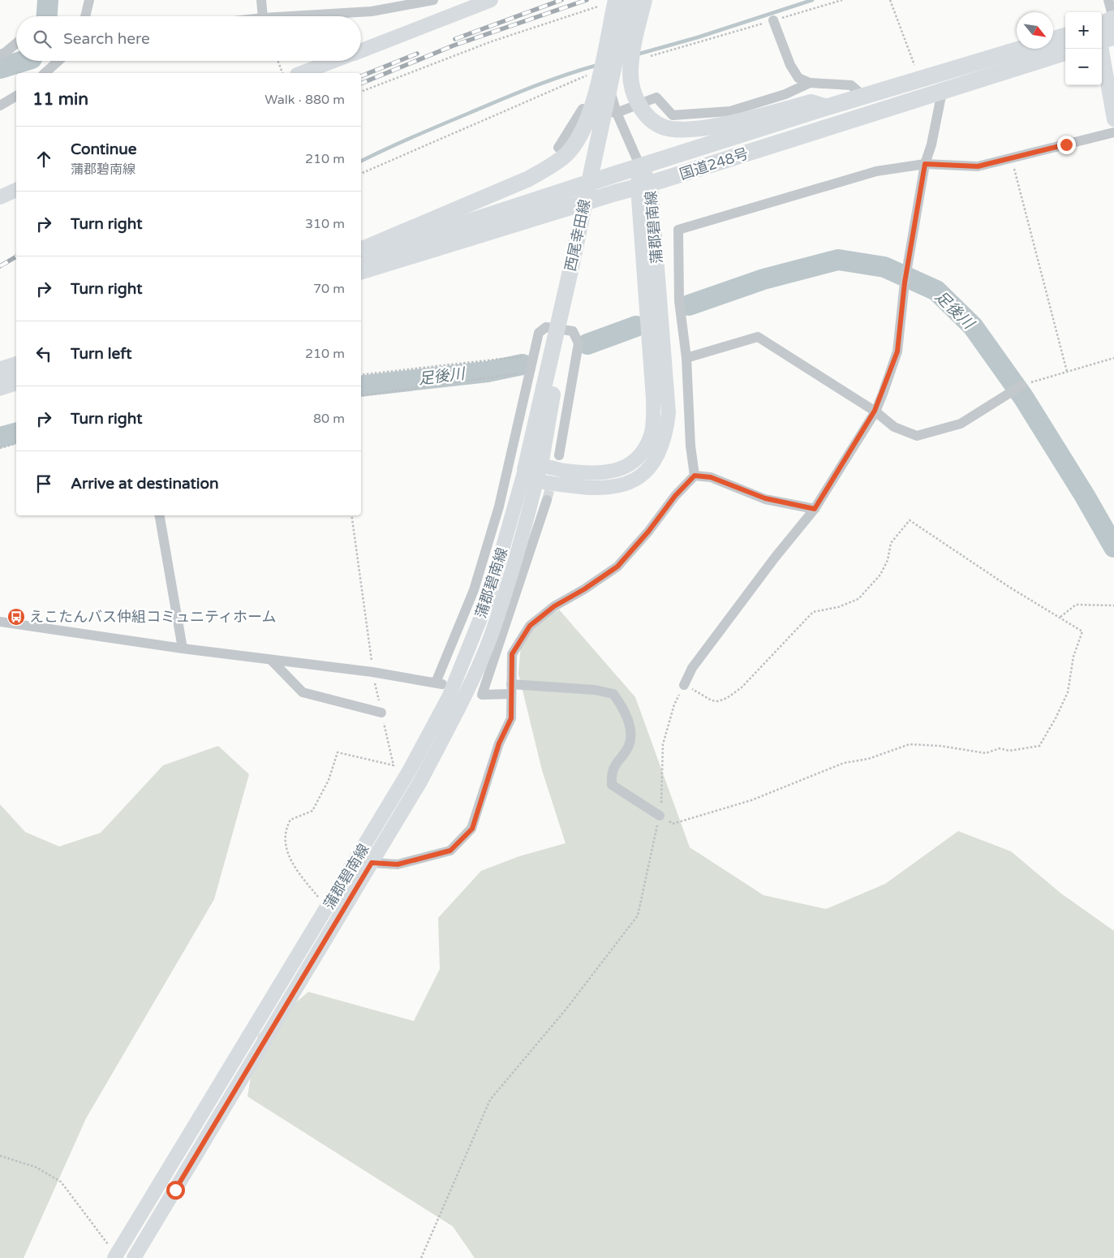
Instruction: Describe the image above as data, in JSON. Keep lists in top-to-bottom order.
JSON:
{
  "streets": {
    "highway": ["国道248号"],
    "main road": ["蒲郡碧南線", "西尾幸田線"]
  },
  "crossings": [
    ["国道248号", "蒲郡碧南線"],
    ["蒲郡碧南線", "西尾幸田線"]
  ],
  "water": ["足後川"],
  "places": {
    "bus stop": ["えこたんバス仲組コミュニティホーム"]
  },
  "north": "bottom right",
  "page": {
    "map_buttons": ["+", "−"],
    "search": "Search here",
    "heading": ["11 min", "Walk · 880 m"],
    "list": [
      ["Continue", "蒲郡碧南線", "210 m"],
      ["Turn right", "310 m"],
      ["Turn right", "70 m"],
      ["Turn left", "210 m"],
      ["Turn right", "80 m"],
      "Arrive at destination"
    ]
  }
}
